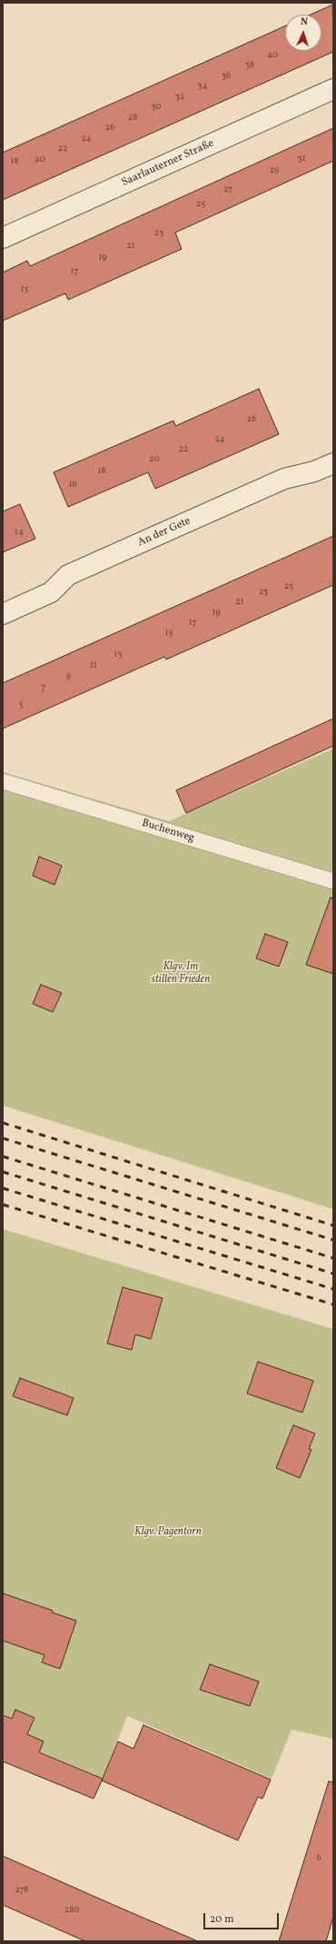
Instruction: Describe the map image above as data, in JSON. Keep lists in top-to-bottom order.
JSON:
{
  "streets": {
    "street": ["Saarlauterner Straße", "An der Gete"],
    "lane": ["Buchenweg"]
  },
  "parks": ["Klgv. Im stillen Frieden", "Klgv. Pagentorn"],
  "house_numbers": [
    "40",
    "38",
    "36",
    "34",
    "32",
    "30",
    "28",
    "26",
    "24",
    "22",
    "31",
    "20",
    "18",
    "29",
    "27",
    "25",
    "23",
    "21",
    "19",
    "17",
    "15",
    "26",
    "24",
    "22",
    "20",
    "18",
    "16",
    "14",
    "25",
    "23",
    "21",
    "19",
    "17",
    "15",
    "13",
    "11",
    "9",
    "7",
    "5",
    "6",
    "278",
    "280"
  ],
  "scale_bar": "20 m",
  "north": "top"
}
